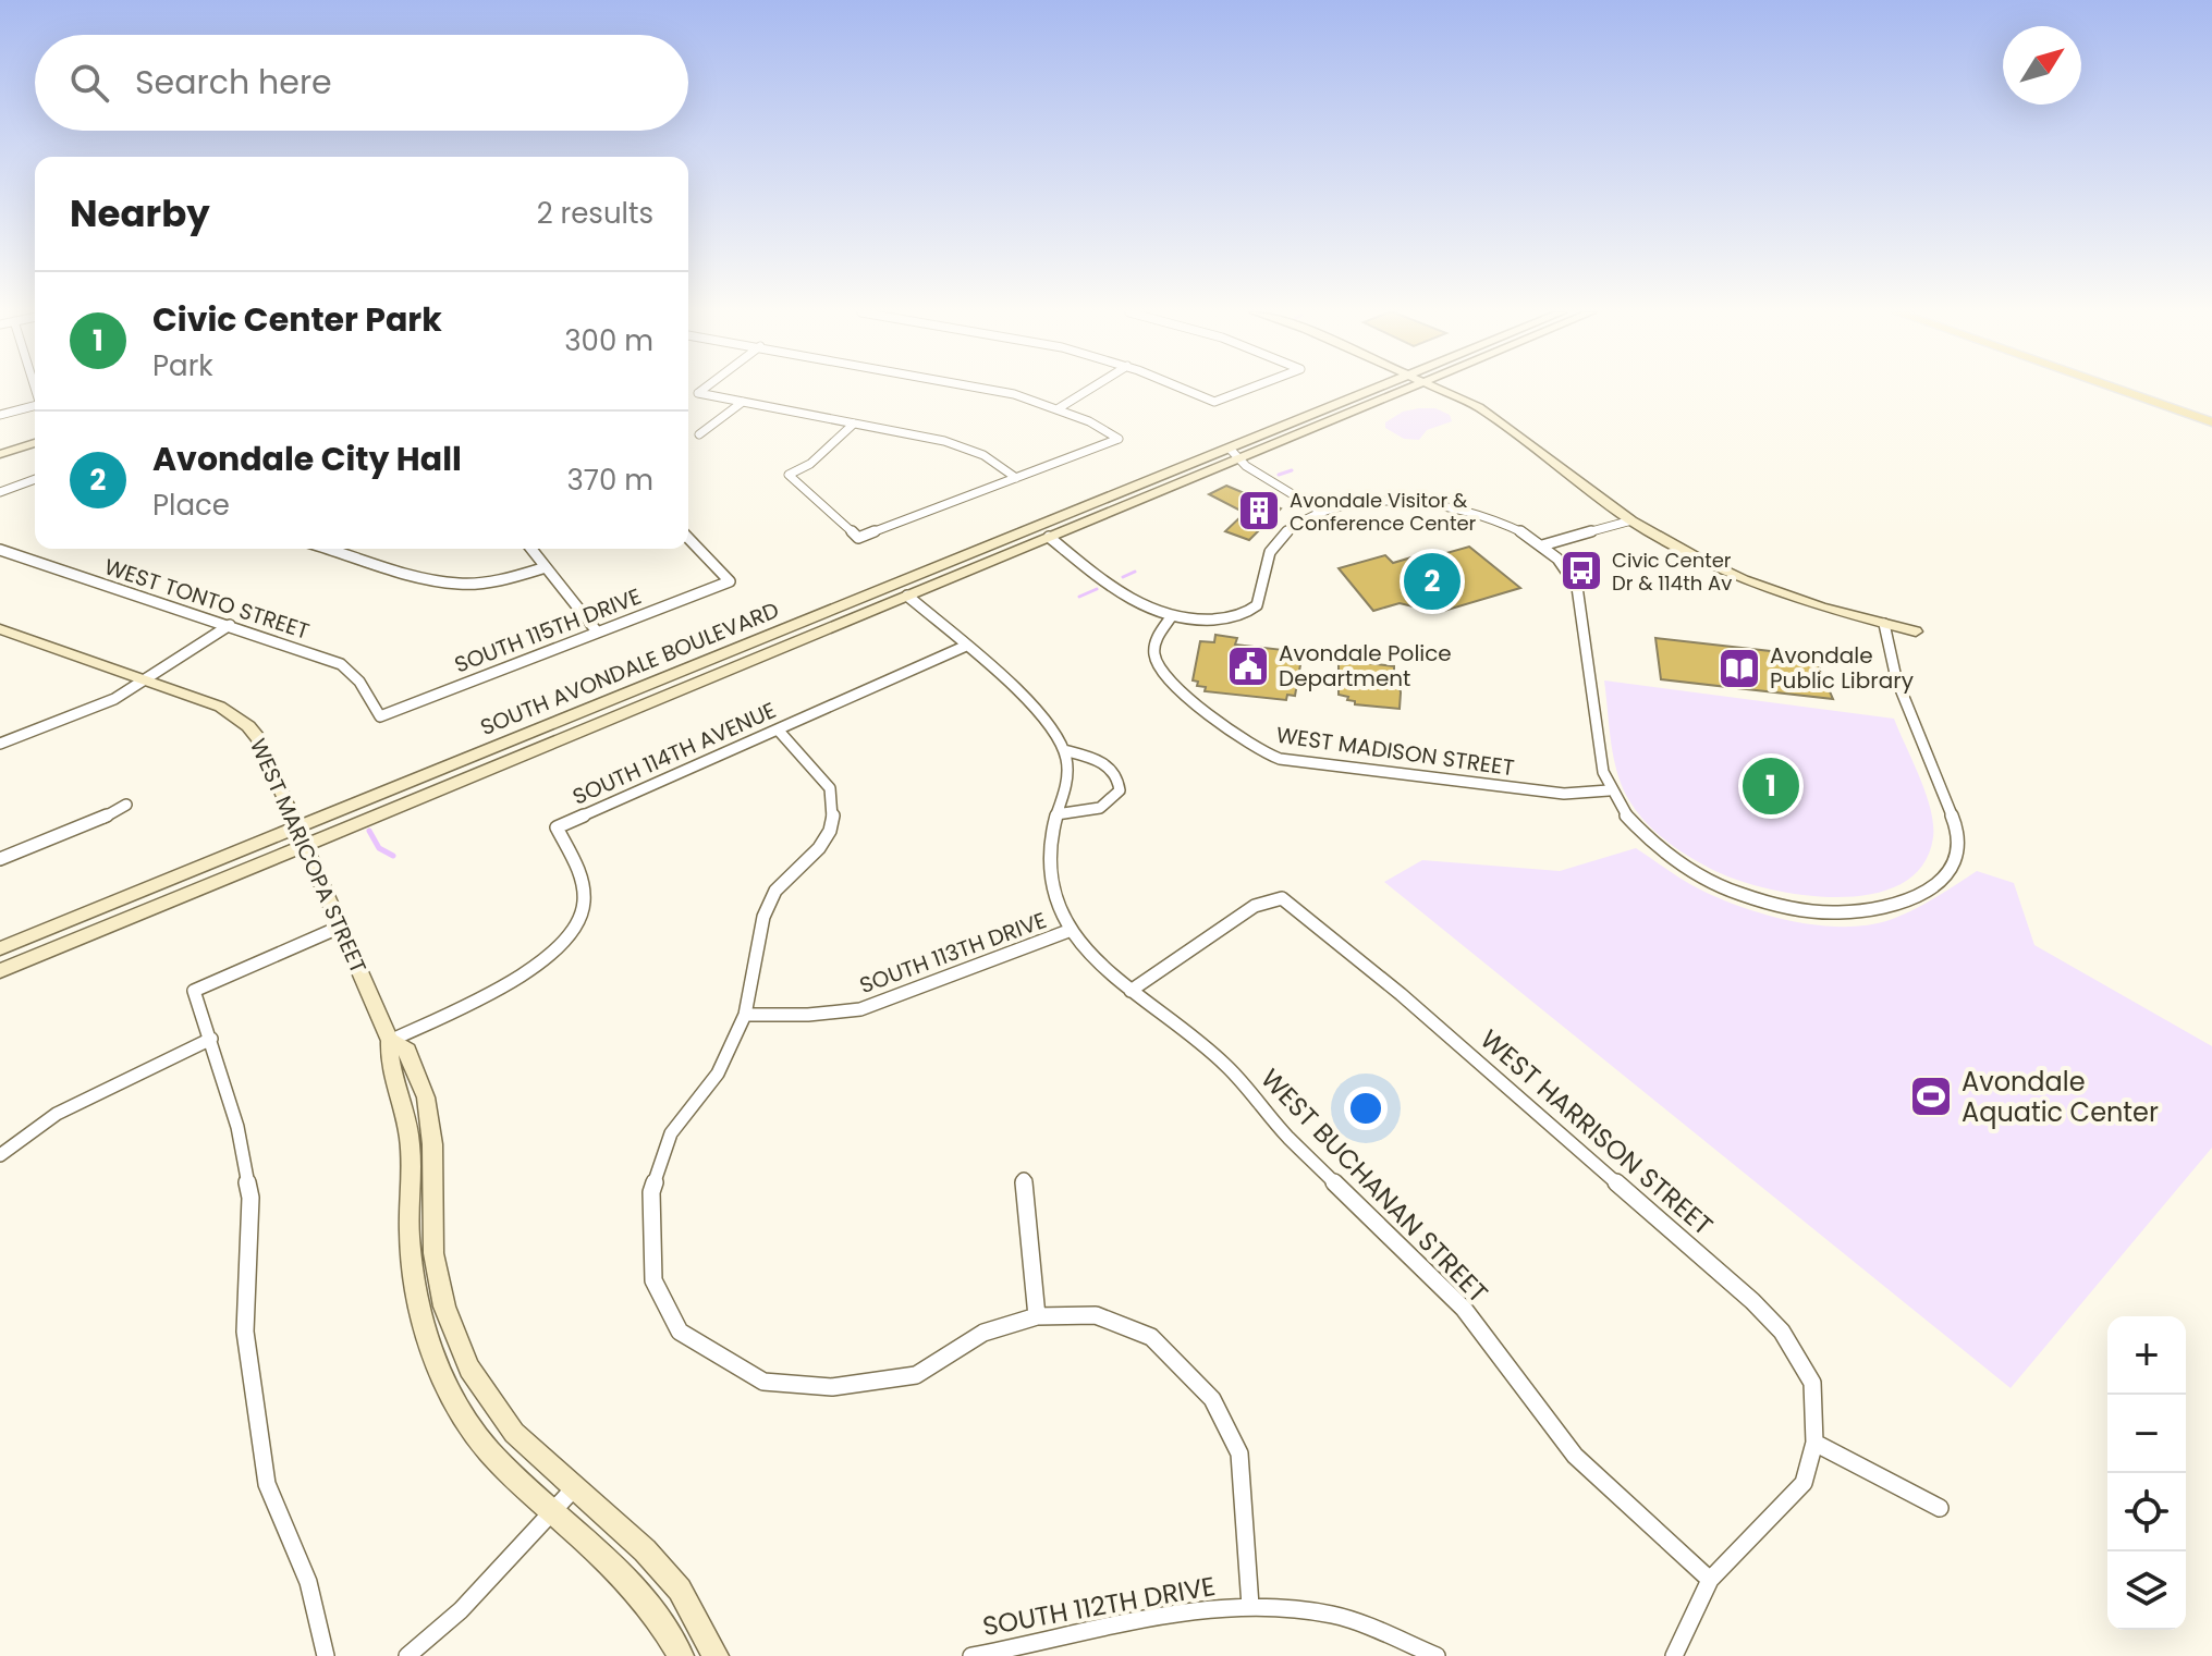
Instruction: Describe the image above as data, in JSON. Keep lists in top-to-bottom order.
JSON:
{
  "streets": {
    "main road": ["SOUTH AVONDALE BOULEVARD", "WEST MARICOPA STREET"],
    "street": [
      "WEST TONTO STREET",
      "SOUTH 115TH DRIVE",
      "WEST MADISON STREET",
      "SOUTH 114TH AVENUE",
      "SOUTH 113TH DRIVE",
      "WEST HARRISON STREET",
      "WEST BUCHANAN STREET",
      "SOUTH 112TH DRIVE"
    ]
  },
  "crossings": [
    ["WEST TONTO STREET", "SOUTH 115TH DRIVE"],
    ["SOUTH AVONDALE BOULEVARD", "WEST MARICOPA STREET"],
    ["SOUTH 114TH AVENUE", "WEST MARICOPA STREET"],
    ["SOUTH 113TH DRIVE", "WEST BUCHANAN STREET"],
    ["WEST HARRISON STREET", "WEST BUCHANAN STREET"]
  ],
  "places": {
    "building": ["Avondale Visitor & Conference Center"],
    "bus stop": ["Civic Center Dr & 114th Av"],
    "public building": ["Avondale Police Department"],
    "library": ["Avondale Public Library"],
    "sports": ["Avondale Aquatic Center"]
  },
  "north": "top right",
  "page": {
    "search": "Search here",
    "heading": ["Nearby", "2 results"],
    "list": [
      {
        "mark": "1",
        "name": "Civic Center Park",
        "note": "Park",
        "value": "300 m"
      },
      {
        "mark": "2",
        "name": "Avondale City Hall",
        "note": "Place",
        "value": "370 m"
      }
    ],
    "pins": ["2", "1"],
    "map_buttons": ["+", "−"]
  }
}
